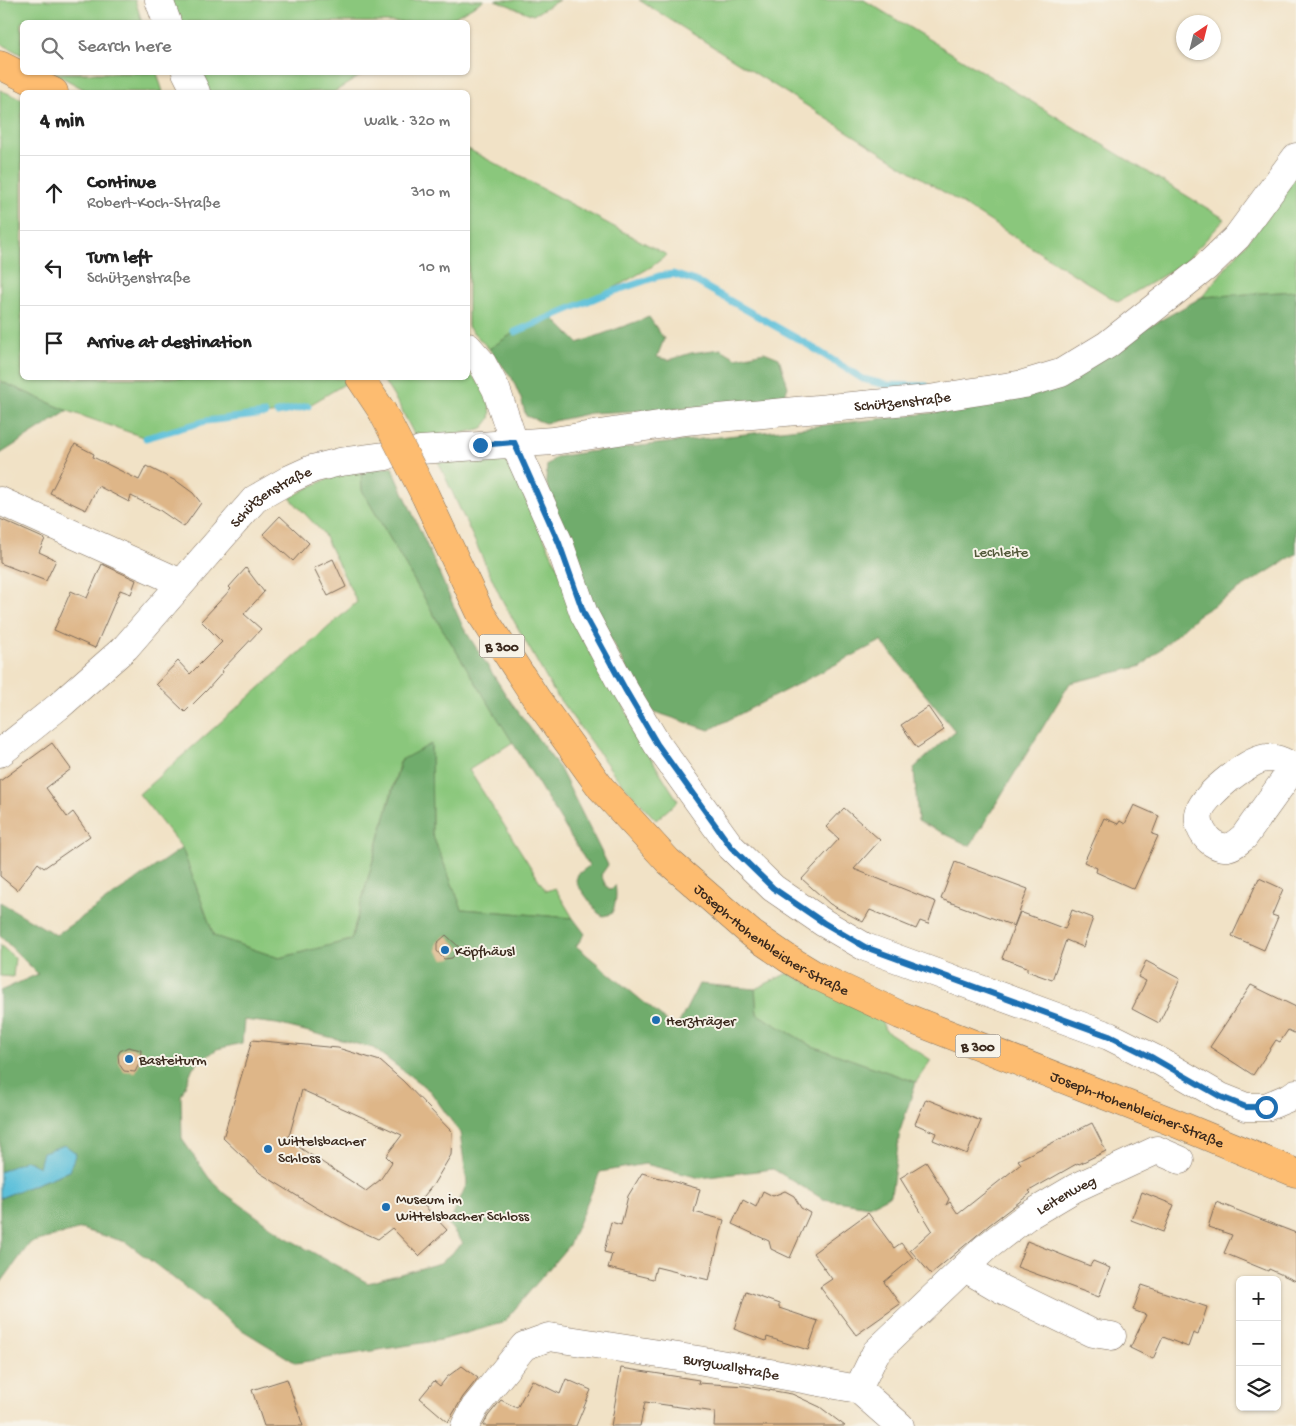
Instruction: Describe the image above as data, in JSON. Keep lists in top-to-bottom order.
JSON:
{
  "streets": {
    "main road": ["B 300", "Joseph-Hohenbleicher-Straße"],
    "street": ["Schützenstraße", "Leitenweg", "Burgwallstraße"]
  },
  "crossings": [
    ["Leitenweg", "Burgwallstraße"]
  ],
  "parks": ["Lechleite"],
  "places": [
    "Köpfhäusl",
    "Herzträger",
    "Basteiturm",
    "Wittelsbacher Schloss",
    "Museum im Wittelsbacher Schloss"
  ],
  "north": "top right",
  "page": {
    "search": "Search here",
    "heading": ["4 min", "Walk · 320 m"],
    "list": [
      ["Continue", "Robert-Koch-Straße", "310 m"],
      ["Turn left", "Schützenstraße", "10 m"],
      "Arrive at destination"
    ],
    "map_buttons": ["+", "−"]
  }
}
